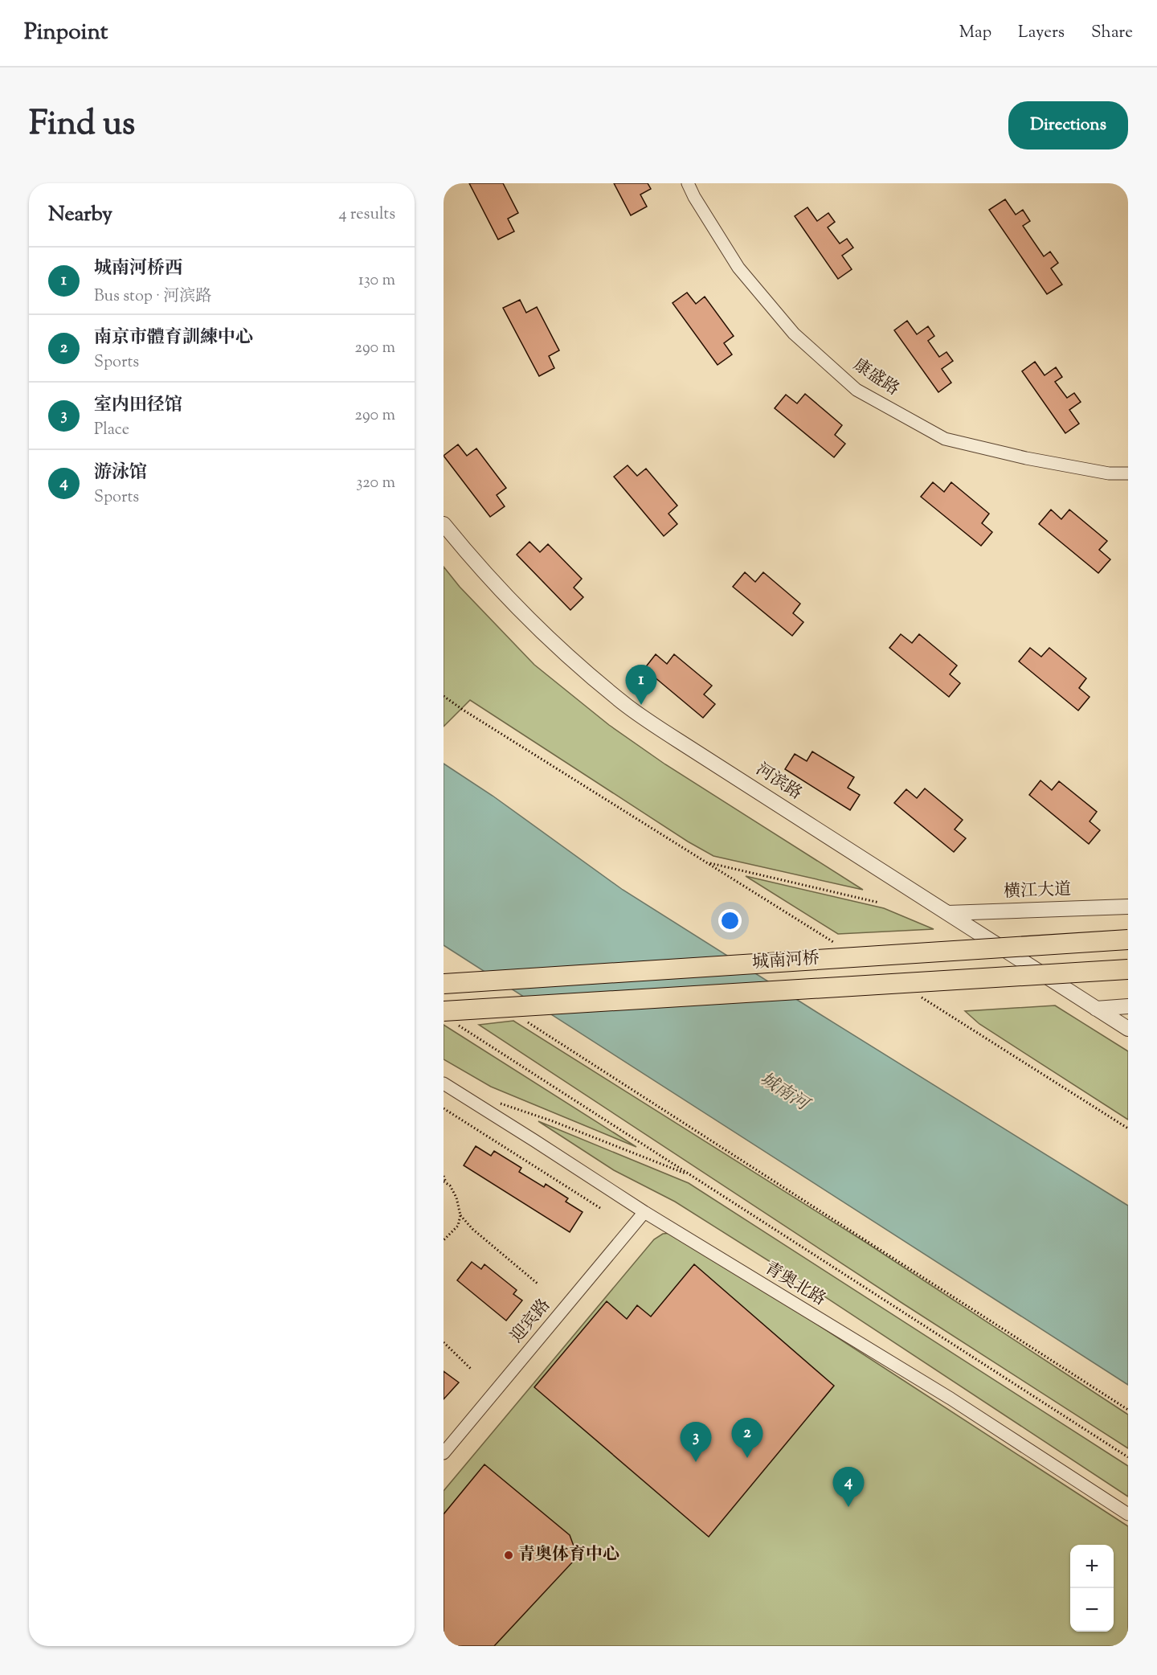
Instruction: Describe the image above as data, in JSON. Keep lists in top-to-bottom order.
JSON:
{
  "streets": {
    "highway": ["城南河桥"],
    "street": [
      "康盛路",
      "河滨路",
      "横江大道",
      "青奥北路",
      "迎宾路"
    ]
  },
  "crossings": [
    ["河滨路", "横江大道"],
    ["青奥北路", "迎宾路"]
  ],
  "water": ["城南河"],
  "places": ["青奥体育中心"],
  "page": {
    "header": "Pinpoint",
    "nav": ["Map", "Layers", "Share"],
    "title": "Find us",
    "buttons": "Directions",
    "heading": ["Nearby", "4 results"],
    "list": [
      {
        "mark": "1",
        "name": "城南河桥西",
        "note": "Bus stop · 河滨路",
        "value": "130 m"
      },
      {
        "mark": "2",
        "name": "南京市體育訓練中心",
        "note": "Sports",
        "value": "290 m"
      },
      {
        "mark": "3",
        "name": "室内田径馆",
        "note": "Place",
        "value": "290 m"
      },
      {
        "mark": "4",
        "name": "游泳馆",
        "note": "Sports",
        "value": "320 m"
      }
    ],
    "pins": [
      "1",
      "2",
      "3",
      "4"
    ],
    "map_buttons": ["+", "−"]
  }
}
